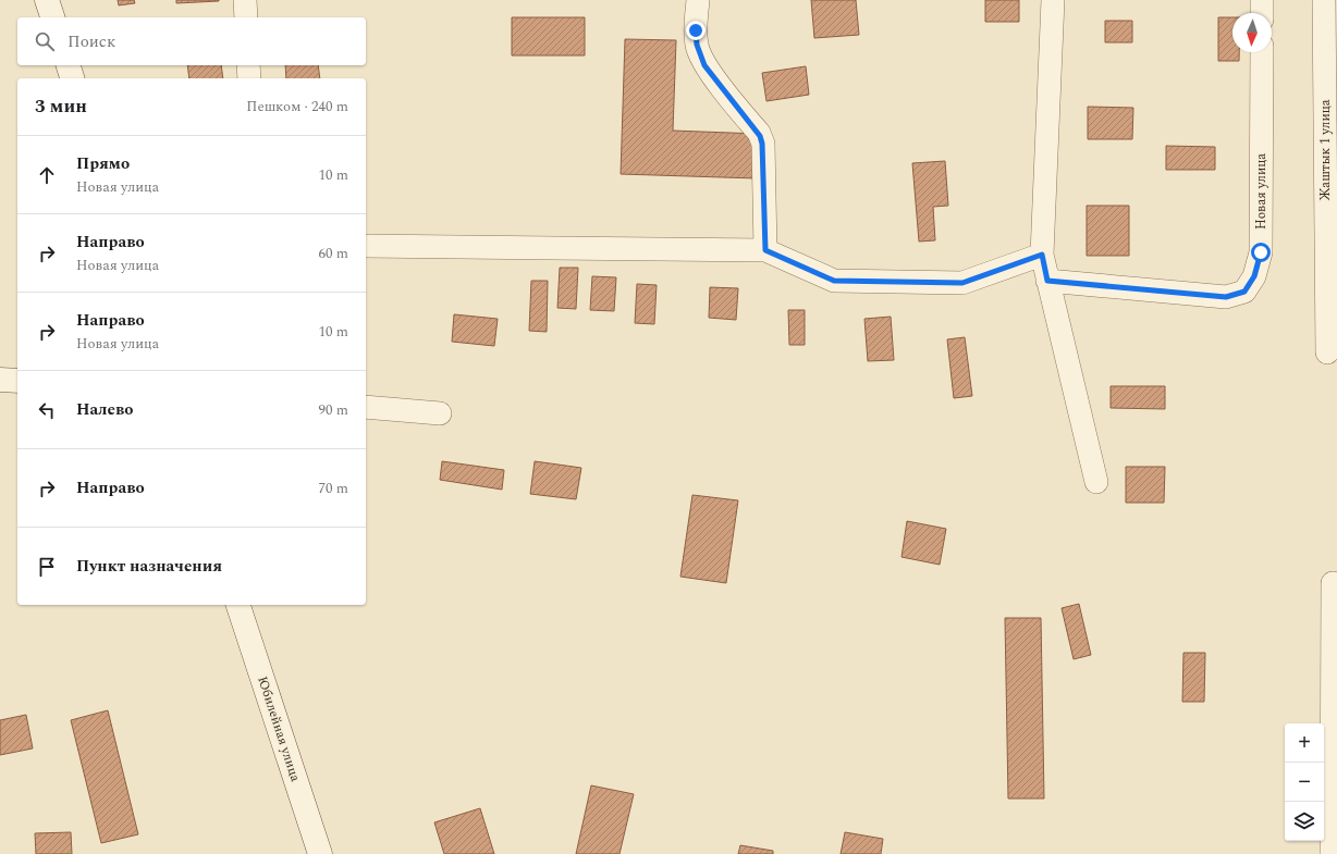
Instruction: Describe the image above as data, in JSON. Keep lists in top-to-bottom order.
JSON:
{
  "streets": {
    "main road": ["Юбилейная улица"],
    "street": ["Жаштык 1 улица", "Новая улица"]
  },
  "north": "bottom",
  "page": {
    "search": "Поиск",
    "heading": ["3 мин", "Пешком · 240 m"],
    "list": [
      ["Прямо", "Новая улица", "10 m"],
      ["Направо", "Новая улица", "60 m"],
      ["Направо", "Новая улица", "10 m"],
      ["Налево", "90 m"],
      ["Направо", "70 m"],
      "Пункт назначения"
    ],
    "map_buttons": ["+", "−"]
  }
}
